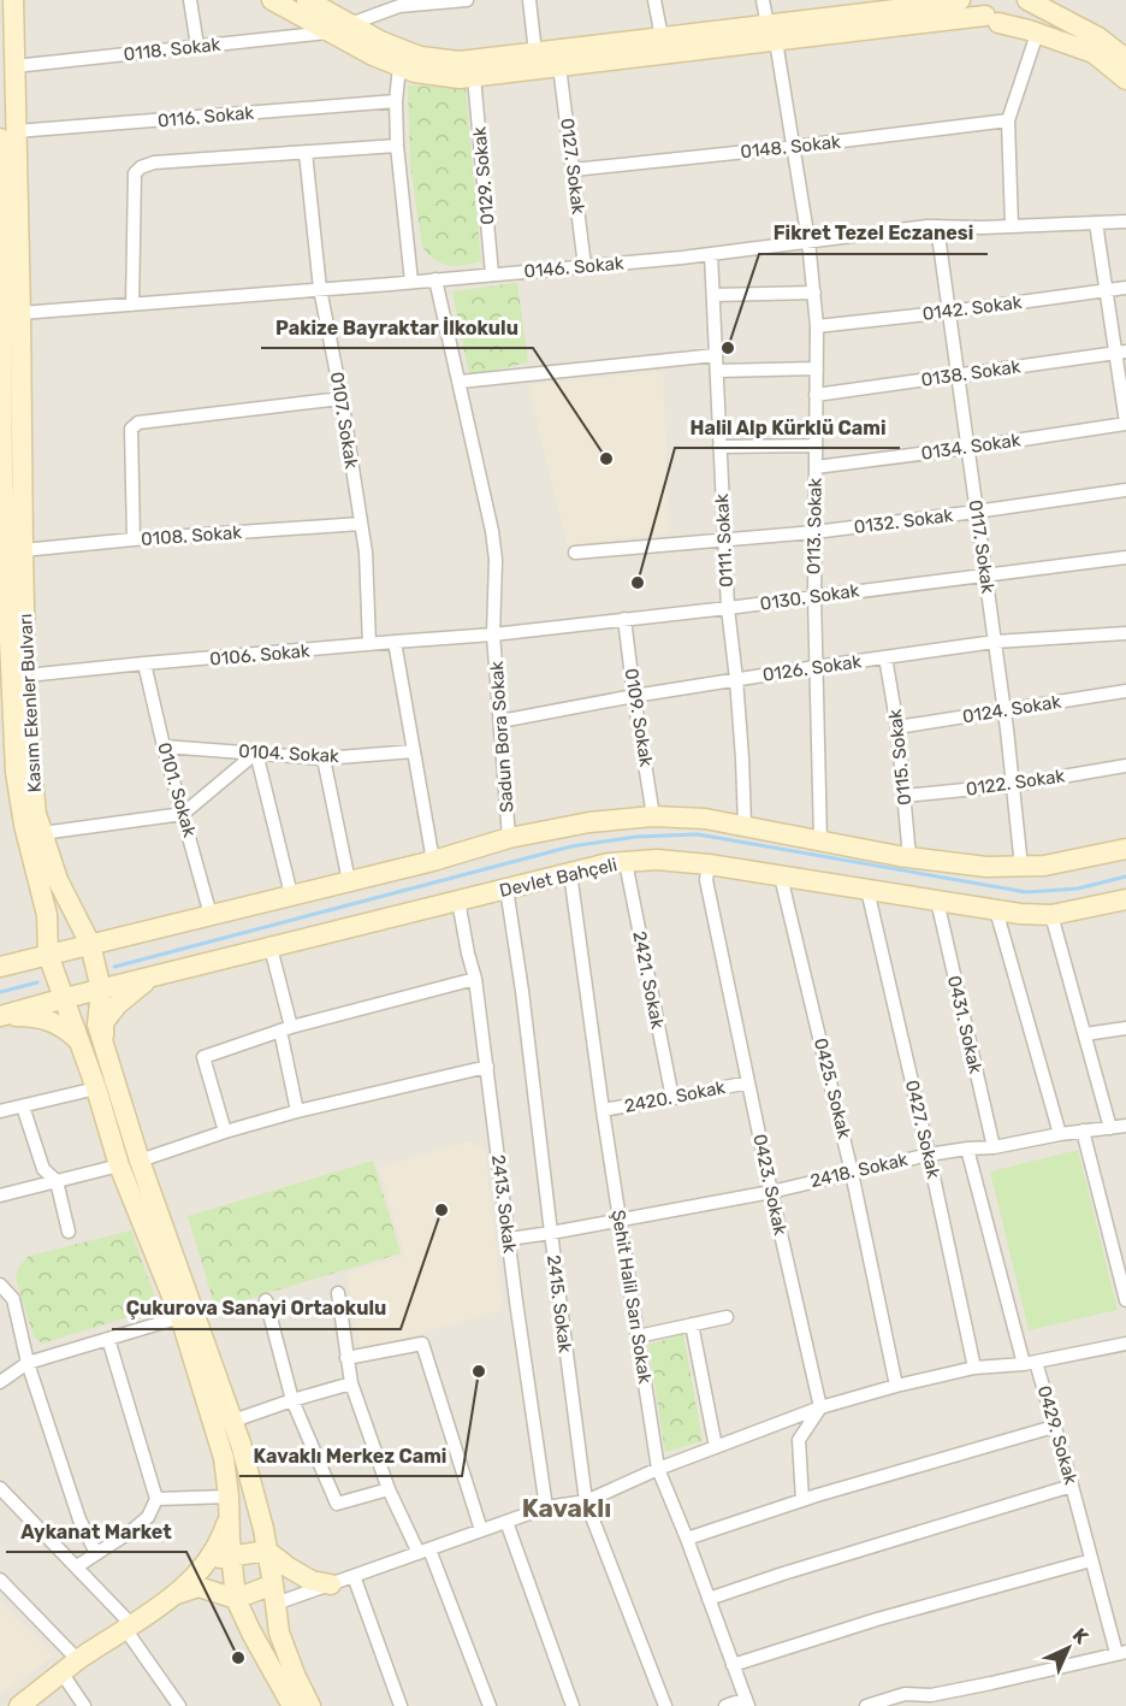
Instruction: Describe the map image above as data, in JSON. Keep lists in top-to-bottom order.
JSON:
{
  "streets": {
    "street": [
      "0118. Sokak",
      "0116. Sokak",
      "0148. Sokak",
      "0127. Sokak",
      "0129. Sokak",
      "0146. Sokak",
      "0142. Sokak",
      "0138. Sokak",
      "0107. Sokak",
      "0134. Sokak",
      "0132. Sokak",
      "0113. Sokak",
      "0108. Sokak",
      "0111. Sokak",
      "0117. Sokak",
      "0130. Sokak",
      "0106. Sokak",
      "0126. Sokak",
      "Kasım Ekenler Bulvarı",
      "0124. Sokak",
      "0109. Sokak",
      "Sadun Bora Sokak",
      "0104. Sokak",
      "0115. Sokak",
      "0122. Sokak",
      "0101. Sokak",
      "Devlet Bahçeli",
      "2421. Sokak",
      "0431. Sokak",
      "0425. Sokak",
      "2420. Sokak",
      "0427. Sokak",
      "2418. Sokak",
      "0423. Sokak",
      "2413. Sokak",
      "Şehit Halil Sarı Sokak",
      "2415. Sokak",
      "0429. Sokak"
    ]
  },
  "crossings": [
    ["0118. Sokak", "Kasım Ekenler Bulvarı"],
    ["0116. Sokak", "Kasım Ekenler Bulvarı"],
    ["0148. Sokak", "0127. Sokak"],
    ["0148. Sokak", "0113. Sokak"],
    ["0127. Sokak", "0146. Sokak"],
    ["0129. Sokak", "0146. Sokak"],
    ["0146. Sokak", "0107. Sokak"],
    ["0146. Sokak", "0113. Sokak"],
    ["0146. Sokak", "0111. Sokak"],
    ["0146. Sokak", "0117. Sokak"],
    ["0146. Sokak", "Kasım Ekenler Bulvarı"],
    ["0146. Sokak", "Sadun Bora Sokak"],
    ["0142. Sokak", "0113. Sokak"],
    ["0142. Sokak", "0117. Sokak"],
    ["0138. Sokak", "0113. Sokak"],
    ["0138. Sokak", "0117. Sokak"],
    ["0107. Sokak", "0108. Sokak"],
    ["0107. Sokak", "0106. Sokak"],
    ["0134. Sokak", "0113. Sokak"],
    ["0134. Sokak", "0117. Sokak"],
    ["0132. Sokak", "0113. Sokak"],
    ["0132. Sokak", "0111. Sokak"],
    ["0132. Sokak", "0117. Sokak"],
    ["0113. Sokak", "0130. Sokak"],
    ["0113. Sokak", "0126. Sokak"],
    ["0108. Sokak", "Kasım Ekenler Bulvarı"],
    ["0111. Sokak", "0130. Sokak"],
    ["0111. Sokak", "0126. Sokak"],
    ["0117. Sokak", "0130. Sokak"],
    ["0117. Sokak", "0126. Sokak"],
    ["0117. Sokak", "0124. Sokak"],
    ["0117. Sokak", "0122. Sokak"],
    ["0130. Sokak", "0106. Sokak"],
    ["0130. Sokak", "0109. Sokak"],
    ["0130. Sokak", "Sadun Bora Sokak"],
    ["0106. Sokak", "Kasım Ekenler Bulvarı"],
    ["0106. Sokak", "Sadun Bora Sokak"],
    ["0106. Sokak", "0101. Sokak"],
    ["0126. Sokak", "0109. Sokak"],
    ["0126. Sokak", "Sadun Bora Sokak"],
    ["0126. Sokak", "0115. Sokak"],
    ["Kasım Ekenler Bulvarı", "Devlet Bahçeli"],
    ["0124. Sokak", "0115. Sokak"],
    ["0104. Sokak", "0101. Sokak"],
    ["0115. Sokak", "0122. Sokak"],
    ["Devlet Bahçeli", "2421. Sokak"],
    ["Devlet Bahçeli", "0431. Sokak"],
    ["Devlet Bahçeli", "0425. Sokak"],
    ["Devlet Bahçeli", "0427. Sokak"],
    ["Devlet Bahçeli", "0423. Sokak"],
    ["Devlet Bahçeli", "2413. Sokak"],
    ["Devlet Bahçeli", "Şehit Halil Sarı Sokak"],
    ["Devlet Bahçeli", "2415. Sokak"],
    ["2421. Sokak", "2420. Sokak"],
    ["0431. Sokak", "2418. Sokak"],
    ["0425. Sokak", "2418. Sokak"],
    ["2420. Sokak", "0423. Sokak"],
    ["2420. Sokak", "Şehit Halil Sarı Sokak"],
    ["0427. Sokak", "2418. Sokak"],
    ["2418. Sokak", "0423. Sokak"],
    ["2418. Sokak", "2413. Sokak"],
    ["2418. Sokak", "Şehit Halil Sarı Sokak"],
    ["2418. Sokak", "2415. Sokak"],
    ["2418. Sokak", "0429. Sokak"]
  ],
  "districts": ["Kavaklı"],
  "places": [
    "Fikret Tezel Eczanesi",
    "Pakize Bayraktar İlkokulu",
    "Halil Alp Kürklü Cami",
    "Çukurova Sanayi Ortaokulu",
    "Kavaklı Merkez Cami",
    "Aykanat Market"
  ],
  "north": "top right"
}
